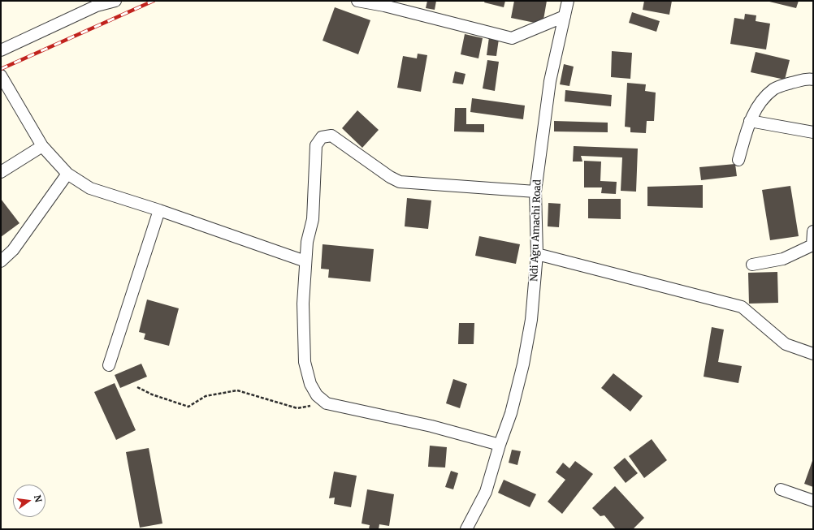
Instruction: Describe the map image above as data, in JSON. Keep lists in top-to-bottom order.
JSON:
{
  "streets": {
    "street": ["Ndi Agu Amachi Road"]
  },
  "north": "right"
}
